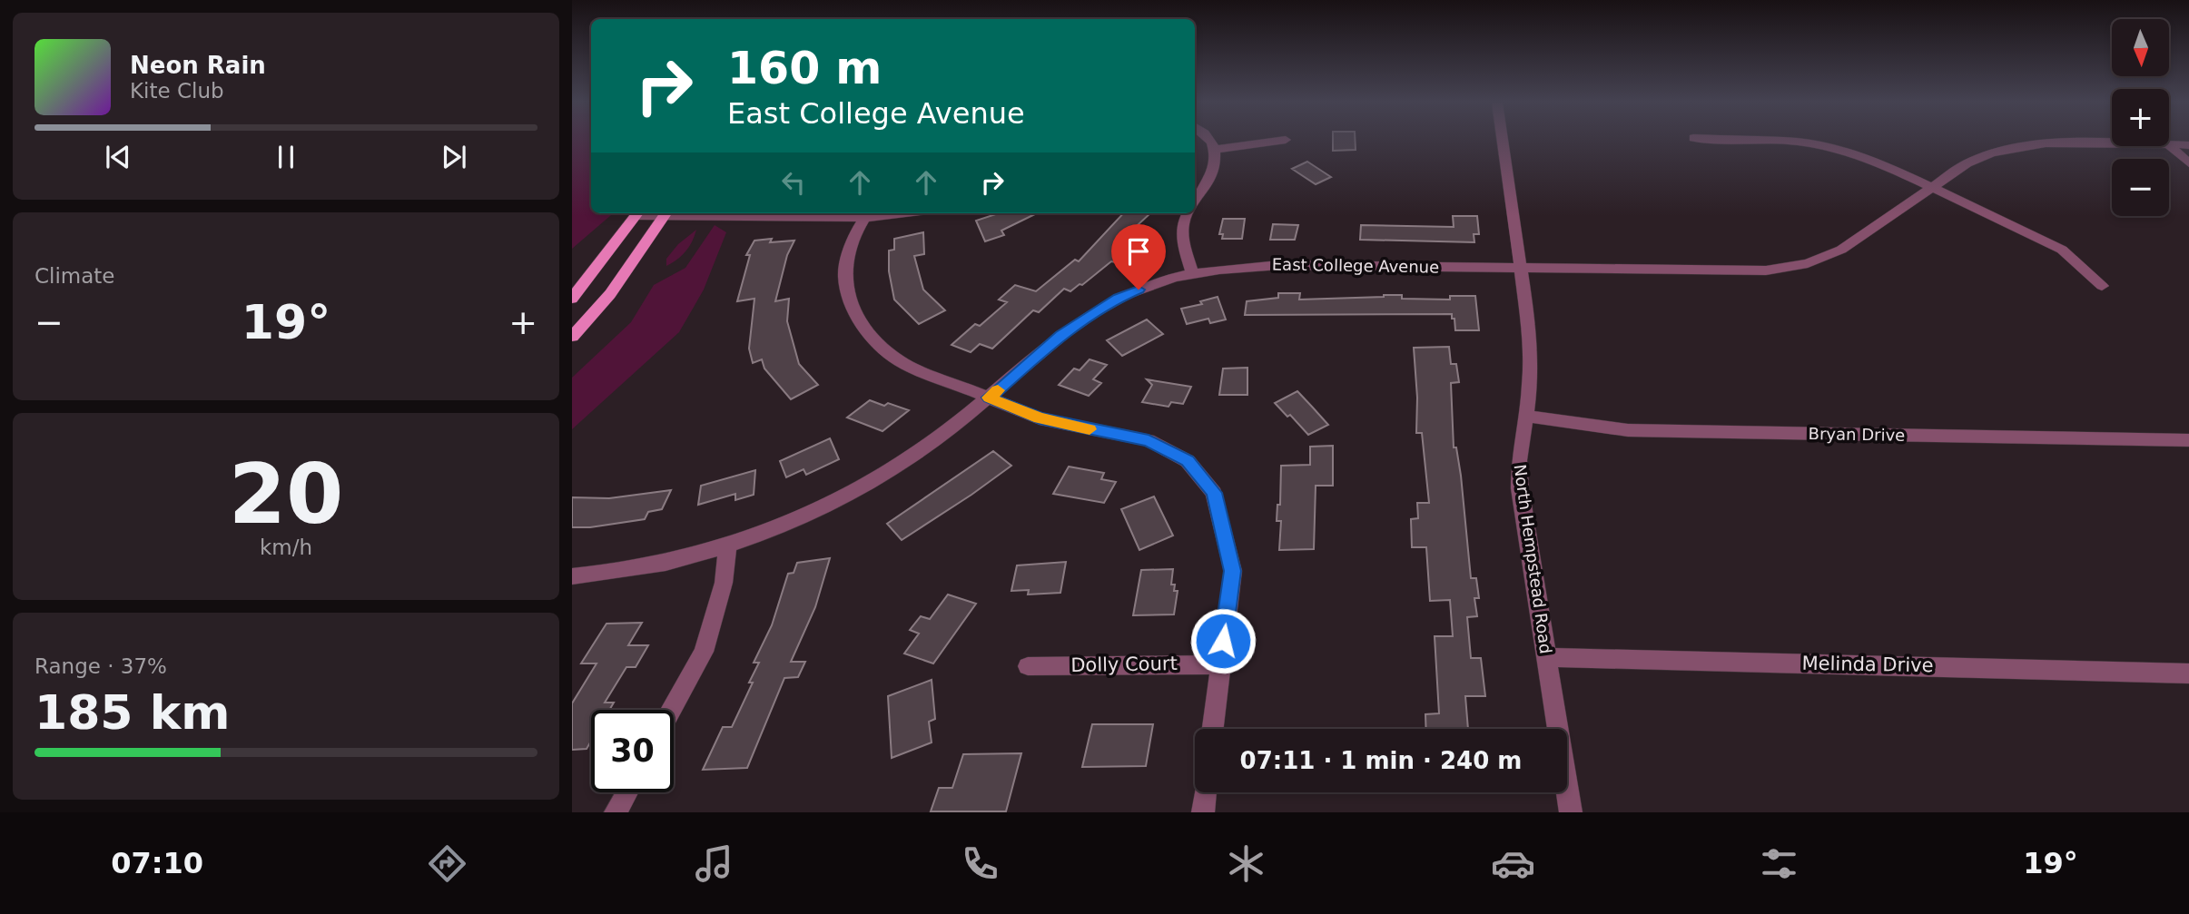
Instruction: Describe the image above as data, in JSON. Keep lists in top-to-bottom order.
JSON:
{
  "streets": {
    "street": [
      "East College Avenue",
      "Bryan Drive",
      "North Hempstead Road",
      "Dolly Court",
      "Melinda Drive"
    ]
  },
  "crossings": [
    ["East College Avenue", "North Hempstead Road"],
    ["Bryan Drive", "North Hempstead Road"],
    ["North Hempstead Road", "Melinda Drive"]
  ],
  "north": "bottom",
  "page": {
    "map_buttons": ["+", "−"],
    "turn": ["160 m", "East College Avenue"],
    "song": ["Neon Rain", "Kite Club"],
    "tile": [
      "Climate",
      ["20", "km/h"],
      ["Range · 37%", "185 km"]
    ],
    "heat": ["−", "19°", "+"],
    "limit": "30",
    "trip": "07:11 · 1 min · 240 m",
    "tabs": ["07:10", "19°"]
  }
}
